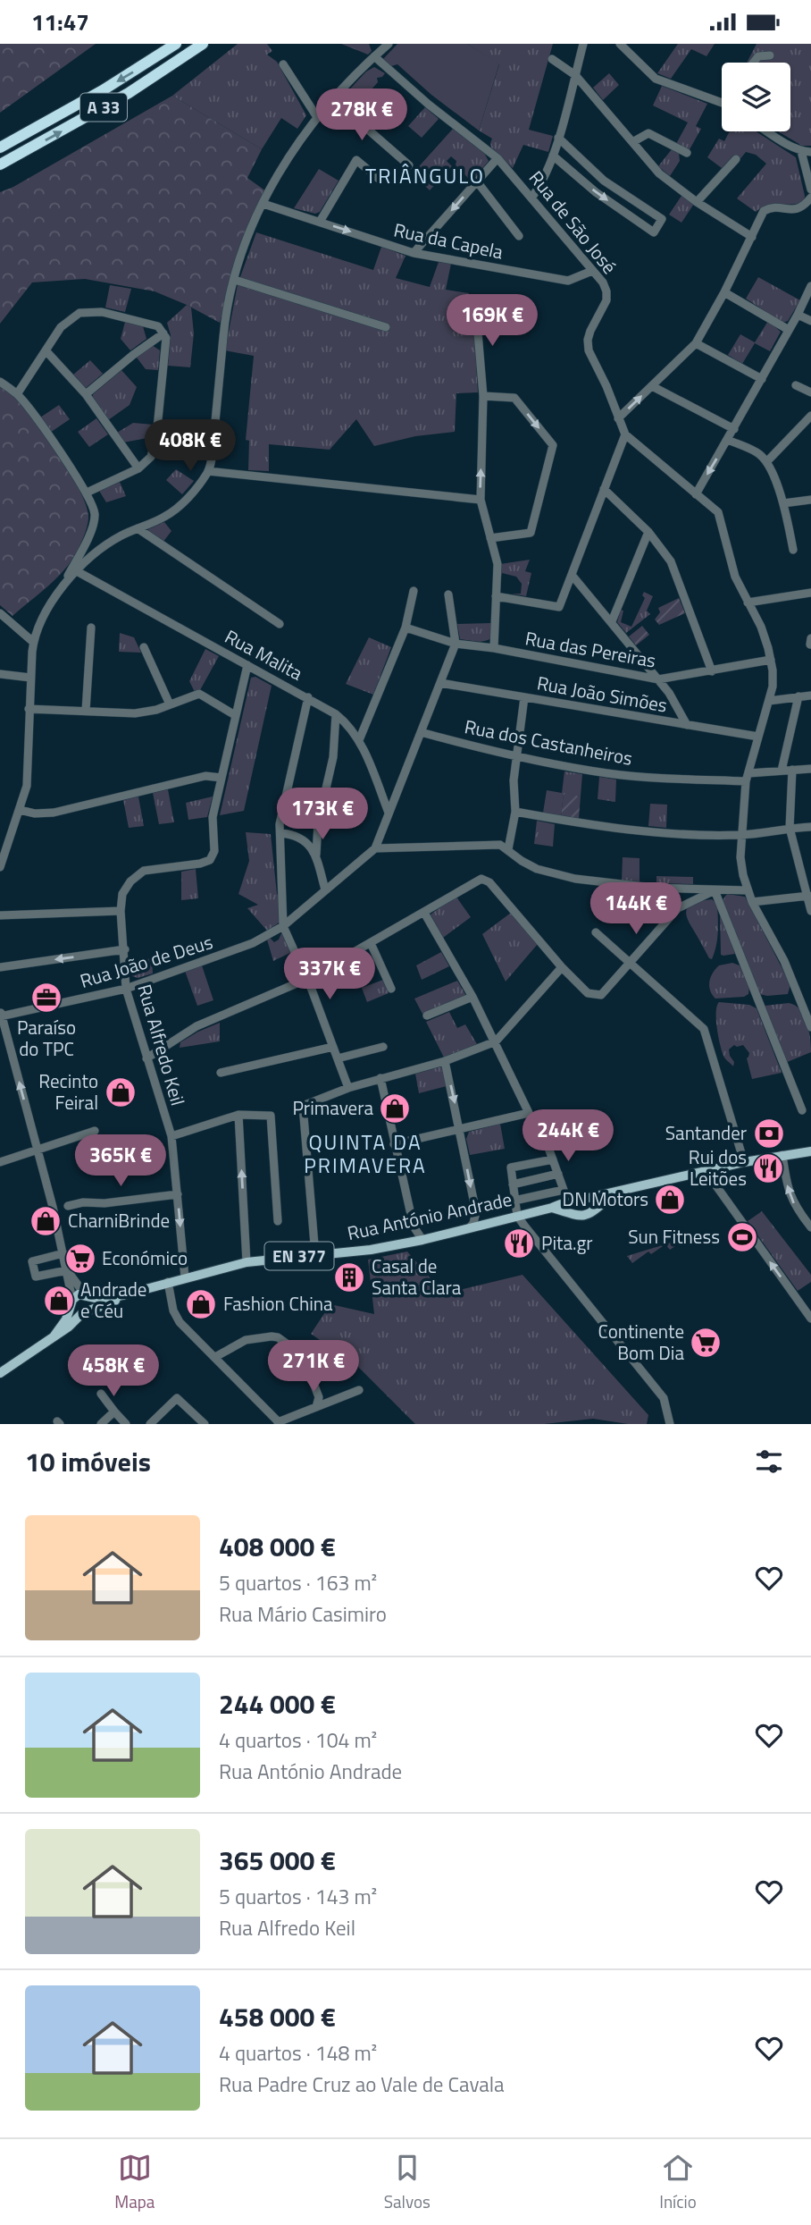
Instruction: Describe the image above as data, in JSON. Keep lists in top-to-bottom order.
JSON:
{
  "streets": {
    "highway": ["A 33"],
    "main road": ["Rua António Andrade", "EN 377"],
    "street": [
      "Rua de São José",
      "Rua da Capela",
      "Rua das Pereiras",
      "Rua Malita",
      "Rua João Simões",
      "Rua dos Castanheiros",
      "Rua João de Deus",
      "Rua Alfredo Keil"
    ]
  },
  "crossings": [
    ["Rua de São José", "Rua da Capela"],
    ["Rua de São José", "Rua das Pereiras"],
    ["Rua de São José", "Rua João Simões"],
    ["Rua de São José", "Rua dos Castanheiros"],
    ["Rua das Pereiras", "Rua João de Deus"],
    ["Rua Malita", "Rua João de Deus"],
    ["Rua Malita", "Rua Alfredo Keil"],
    ["Rua João Simões", "Rua João de Deus"],
    ["Rua dos Castanheiros", "Rua João de Deus"],
    ["Rua João de Deus", "Rua Alfredo Keil"],
    ["Rua Alfredo Keil", "Rua António Andrade"],
    ["Rua António Andrade", "EN 377"]
  ],
  "districts": ["TRIÂNGULO", "QUINTA DA PRIMAVERA"],
  "places": {
    "office": ["Paraíso do TPC"],
    "shop": [
      "Recinto Feiral",
      "Primavera",
      "DN Motors",
      "CharniBrinde",
      "Andrade e Céu",
      "Fashion China"
    ],
    "bank": ["Santander"],
    "restaurant": ["Rui dos Leitões", "Pita.gr"],
    "sports": ["Sun Fitness"],
    "supermarket": ["Económico", "Continente Bom Dia"],
    "building": ["Casal de Santa Clara"]
  },
  "page": {
    "status": "11:47",
    "price": [
      "278K €",
      "169K €",
      "408K €",
      "173K €",
      "144K €",
      "337K €",
      "244K €",
      "365K €",
      "271K €",
      "458K €"
    ],
    "heading": "10 imóveis",
    "list": [
      {
        "name": "408 000 €",
        "note": "5 quartos · 163 m² · Rua Mário Casimiro"
      },
      {
        "name": "244 000 €",
        "note": "4 quartos · 104 m² · Rua António Andrade"
      },
      {
        "name": "365 000 €",
        "note": "5 quartos · 143 m² · Rua Alfredo Keil"
      },
      {
        "name": "458 000 €",
        "note": "4 quartos · 148 m² · Rua Padre Cruz ao Vale de Cavala"
      }
    ],
    "tabs": ["Mapa", "Salvos", "Início"]
  }
}
